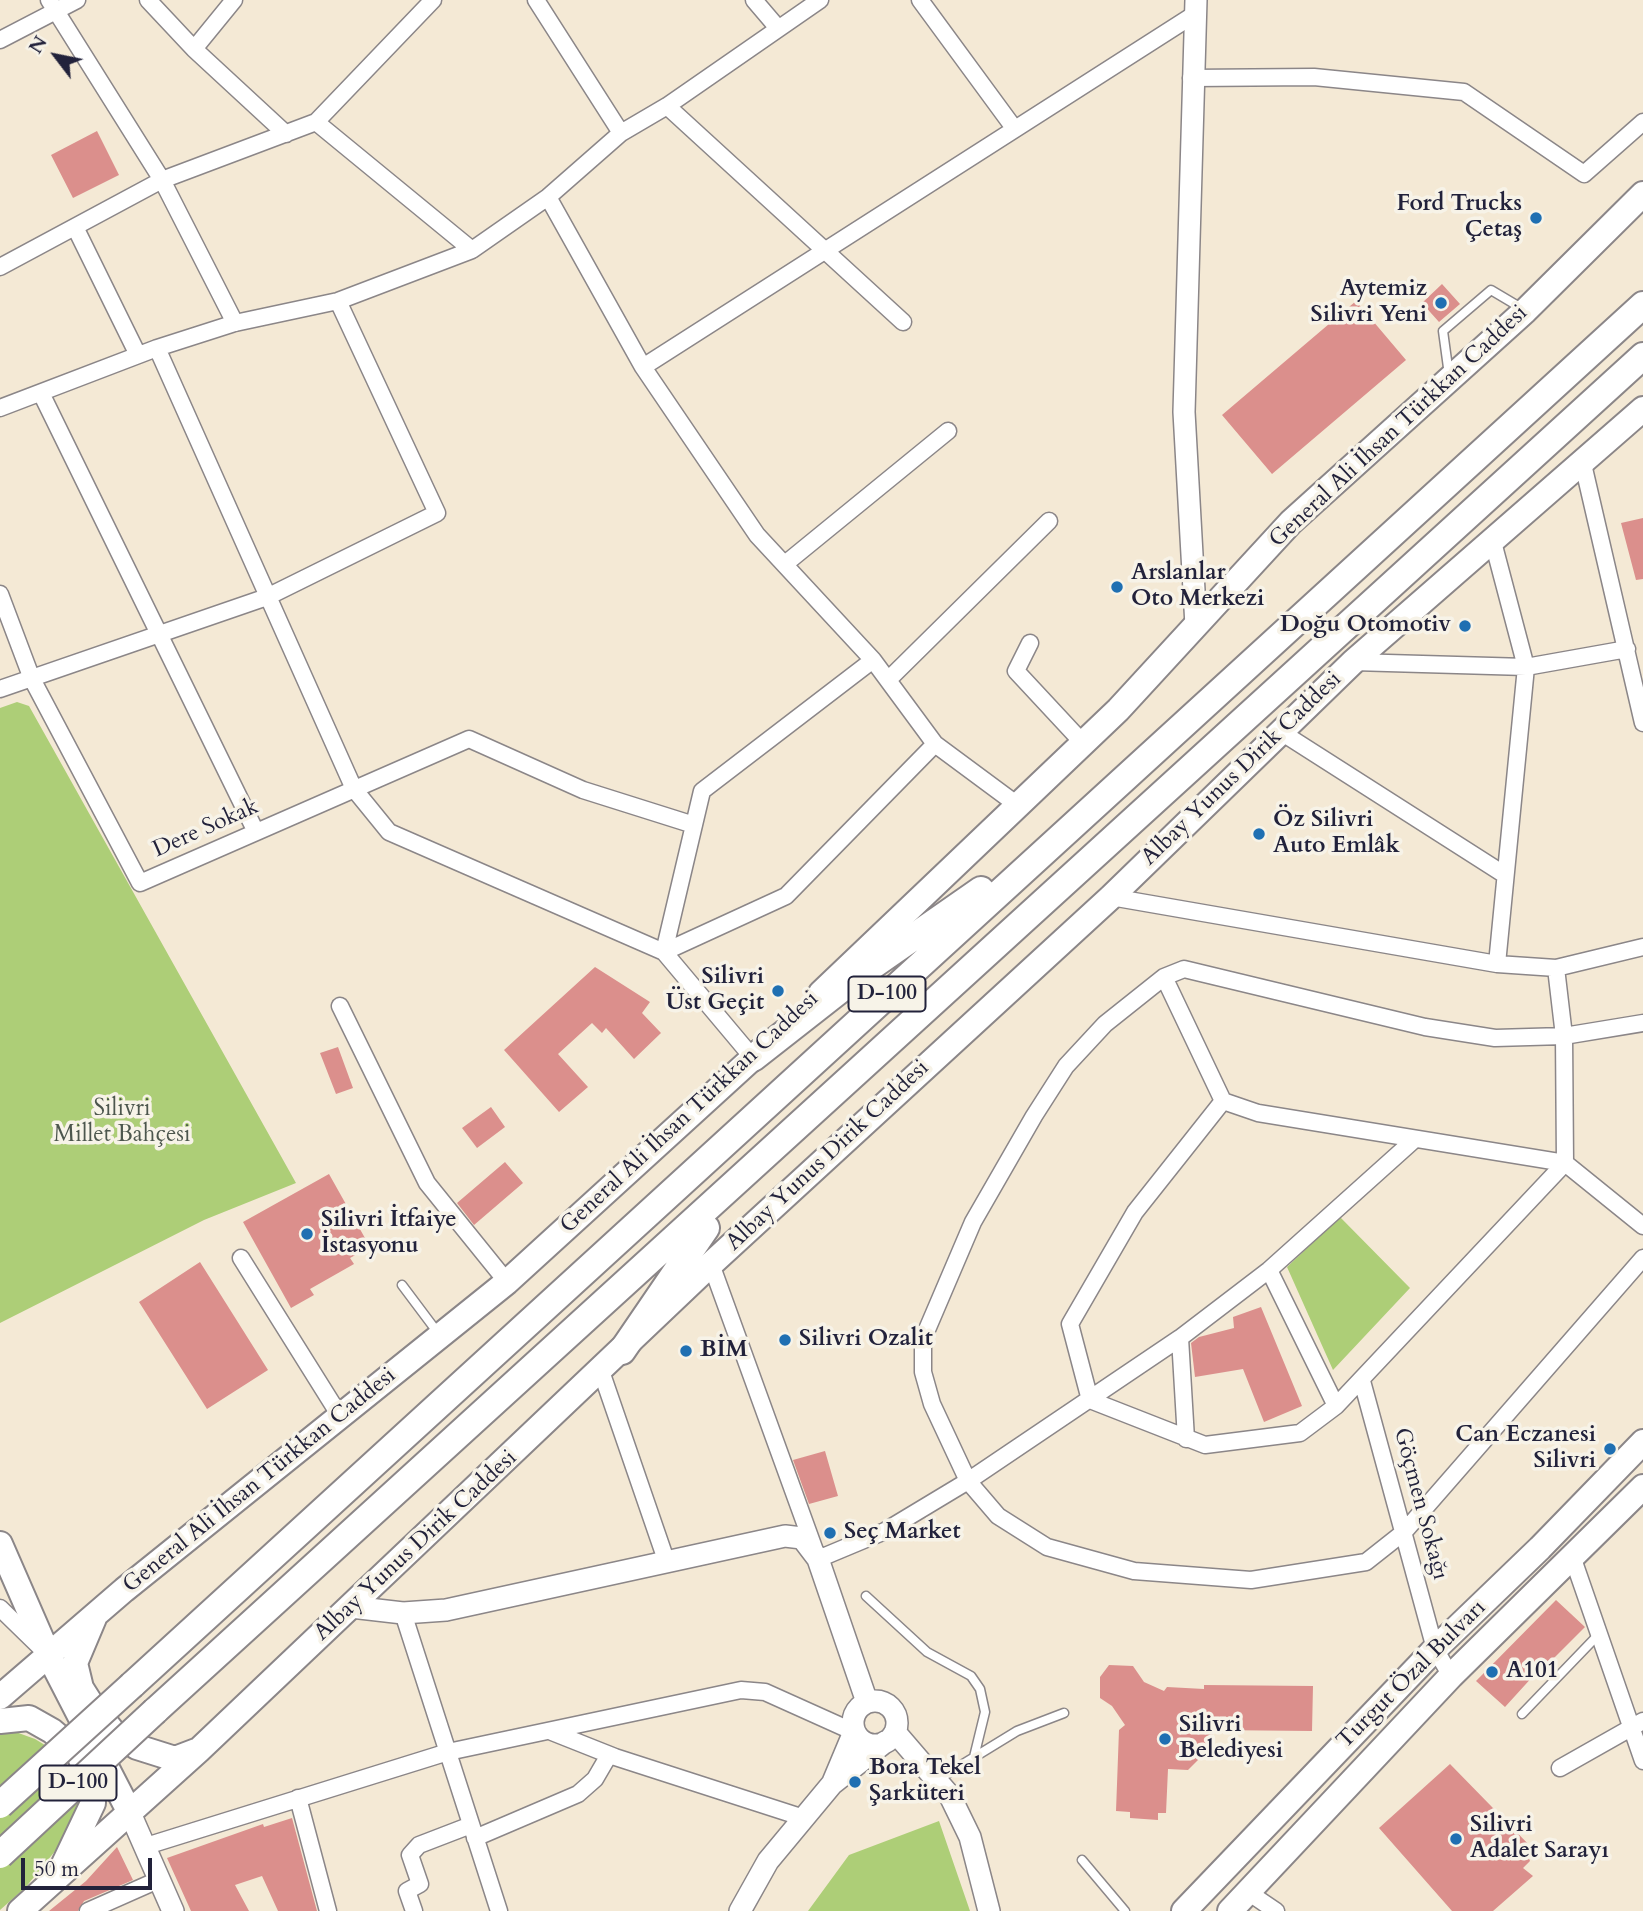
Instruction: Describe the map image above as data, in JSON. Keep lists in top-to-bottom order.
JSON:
{
  "streets": {
    "highway": ["D-100"],
    "main road": ["General Ali İhsan Türkkan Caddesi", "Albay Yunus Dirik Caddesi", "Turgut Özal Bulvarı"],
    "street": ["Dere Sokak", "Göçmen Sokağı"]
  },
  "crossings": [
    ["Göçmen Sokağı", "Turgut Özal Bulvarı"]
  ],
  "parks": ["Silivri Millet Bahçesi"],
  "places": [
    "Ford Trucks Çetaş",
    "Aytemiz Silivri Yeni",
    "Arslanlar Oto Merkezi",
    "Doğu Otomotiv",
    "Öz Silivri Auto Emlâk",
    "Silivri Üst Geçit",
    "Silivri İtfaiye İstasyonu",
    "Silivri Ozalit",
    "BİM",
    "Can Eczanesi Silivri",
    "Seç Market",
    "A101",
    "Silivri Belediyesi",
    "Bora Tekel Şarküteri",
    "Silivri Adalet Sarayı"
  ],
  "scale_bar": "50 m",
  "north": "top left"
}
